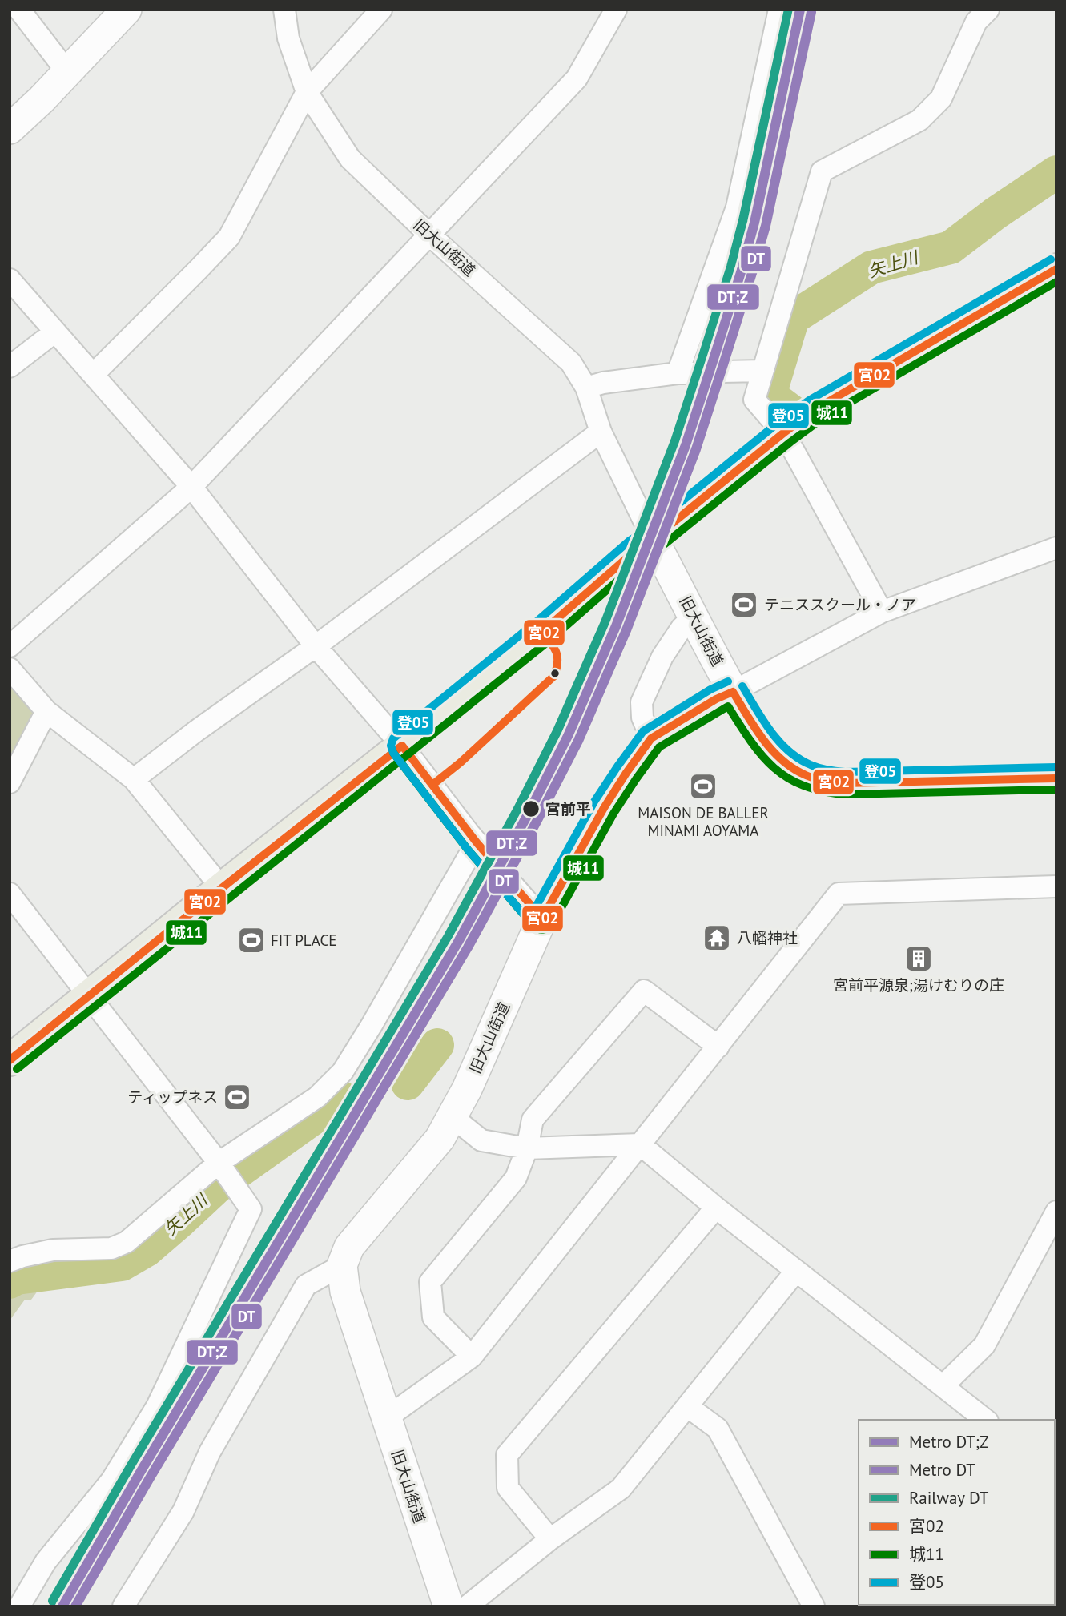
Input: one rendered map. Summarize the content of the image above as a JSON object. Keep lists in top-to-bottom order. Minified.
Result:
{"streets":{"street":["旧大山街道"]},"water":["矢上川"],"places":{"sports":["テニススクール・ノア","MAISON DE BALLER MINAMI AOYAMA","FIT PLACE","ティップネス"],"other":["宮前平"],"temple":["八幡神社"],"building":["宮前平源泉;湯けむりの庄"]},"lines":["metro line DT;Z","rail line DT","metro line DT","transit line 登05","transit line 宮02","transit line 城11"],"legend":["Metro DT;Z","Metro DT","Railway DT","宮02","城11","登05"]}
